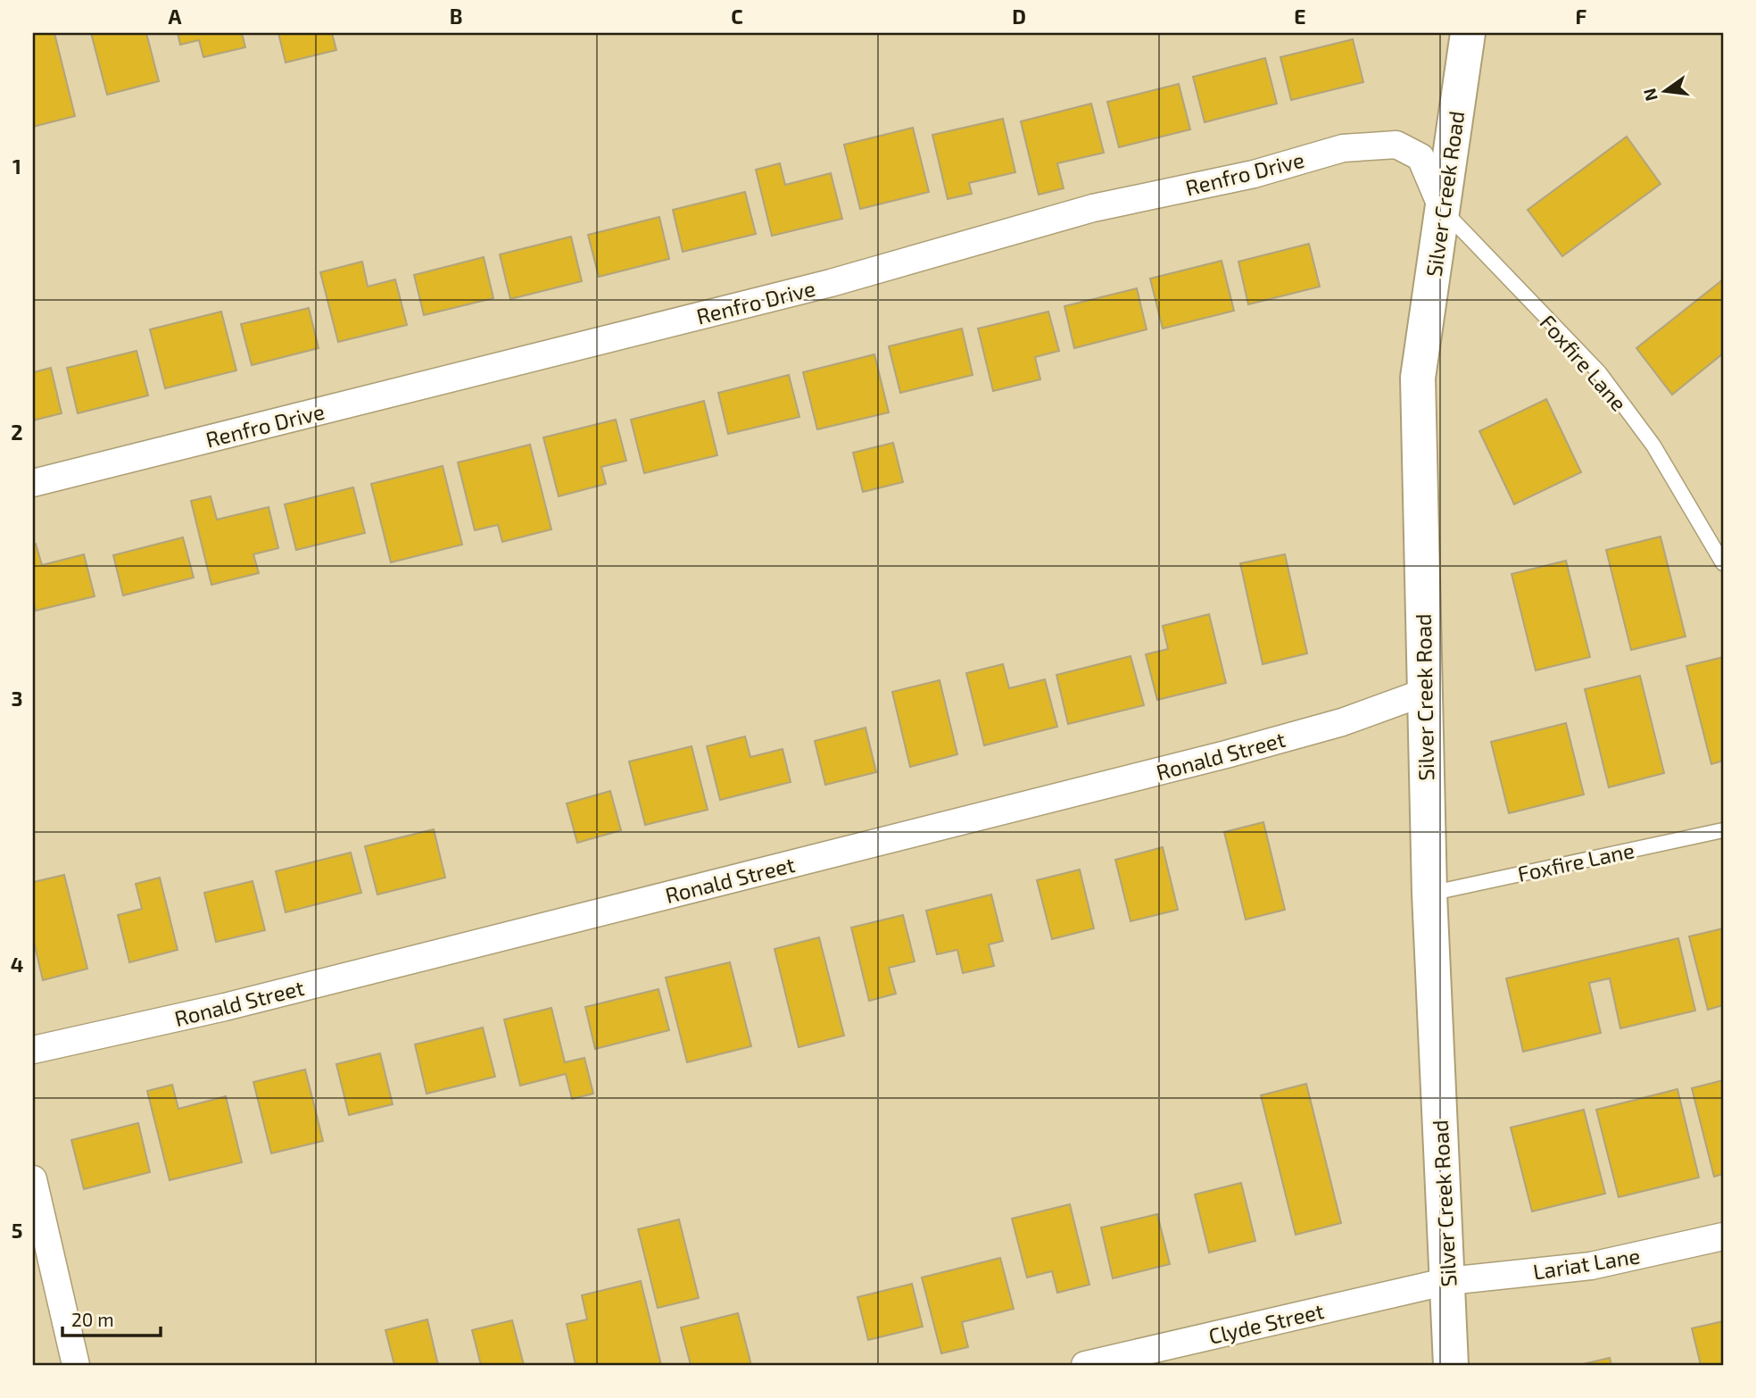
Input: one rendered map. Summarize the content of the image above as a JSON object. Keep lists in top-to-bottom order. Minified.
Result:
{"streets":{"street":["Renfro Drive","Silver Creek Road","Ronald Street","Lariat Lane","Clyde Street"],"lane":["Foxfire Lane"]},"crossings":[["Renfro Drive","Silver Creek Road"],["Renfro Drive","Foxfire Lane"],["Silver Creek Road","Foxfire Lane"],["Silver Creek Road","Ronald Street"],["Silver Creek Road","Lariat Lane"],["Silver Creek Road","Clyde Street"],["Lariat Lane","Clyde Street"]],"scale_bar":"20 m","north":"left","grid":{"columns":["A","B","C","D","E","F"],"rows":["1","2","3","4","5"]}}
